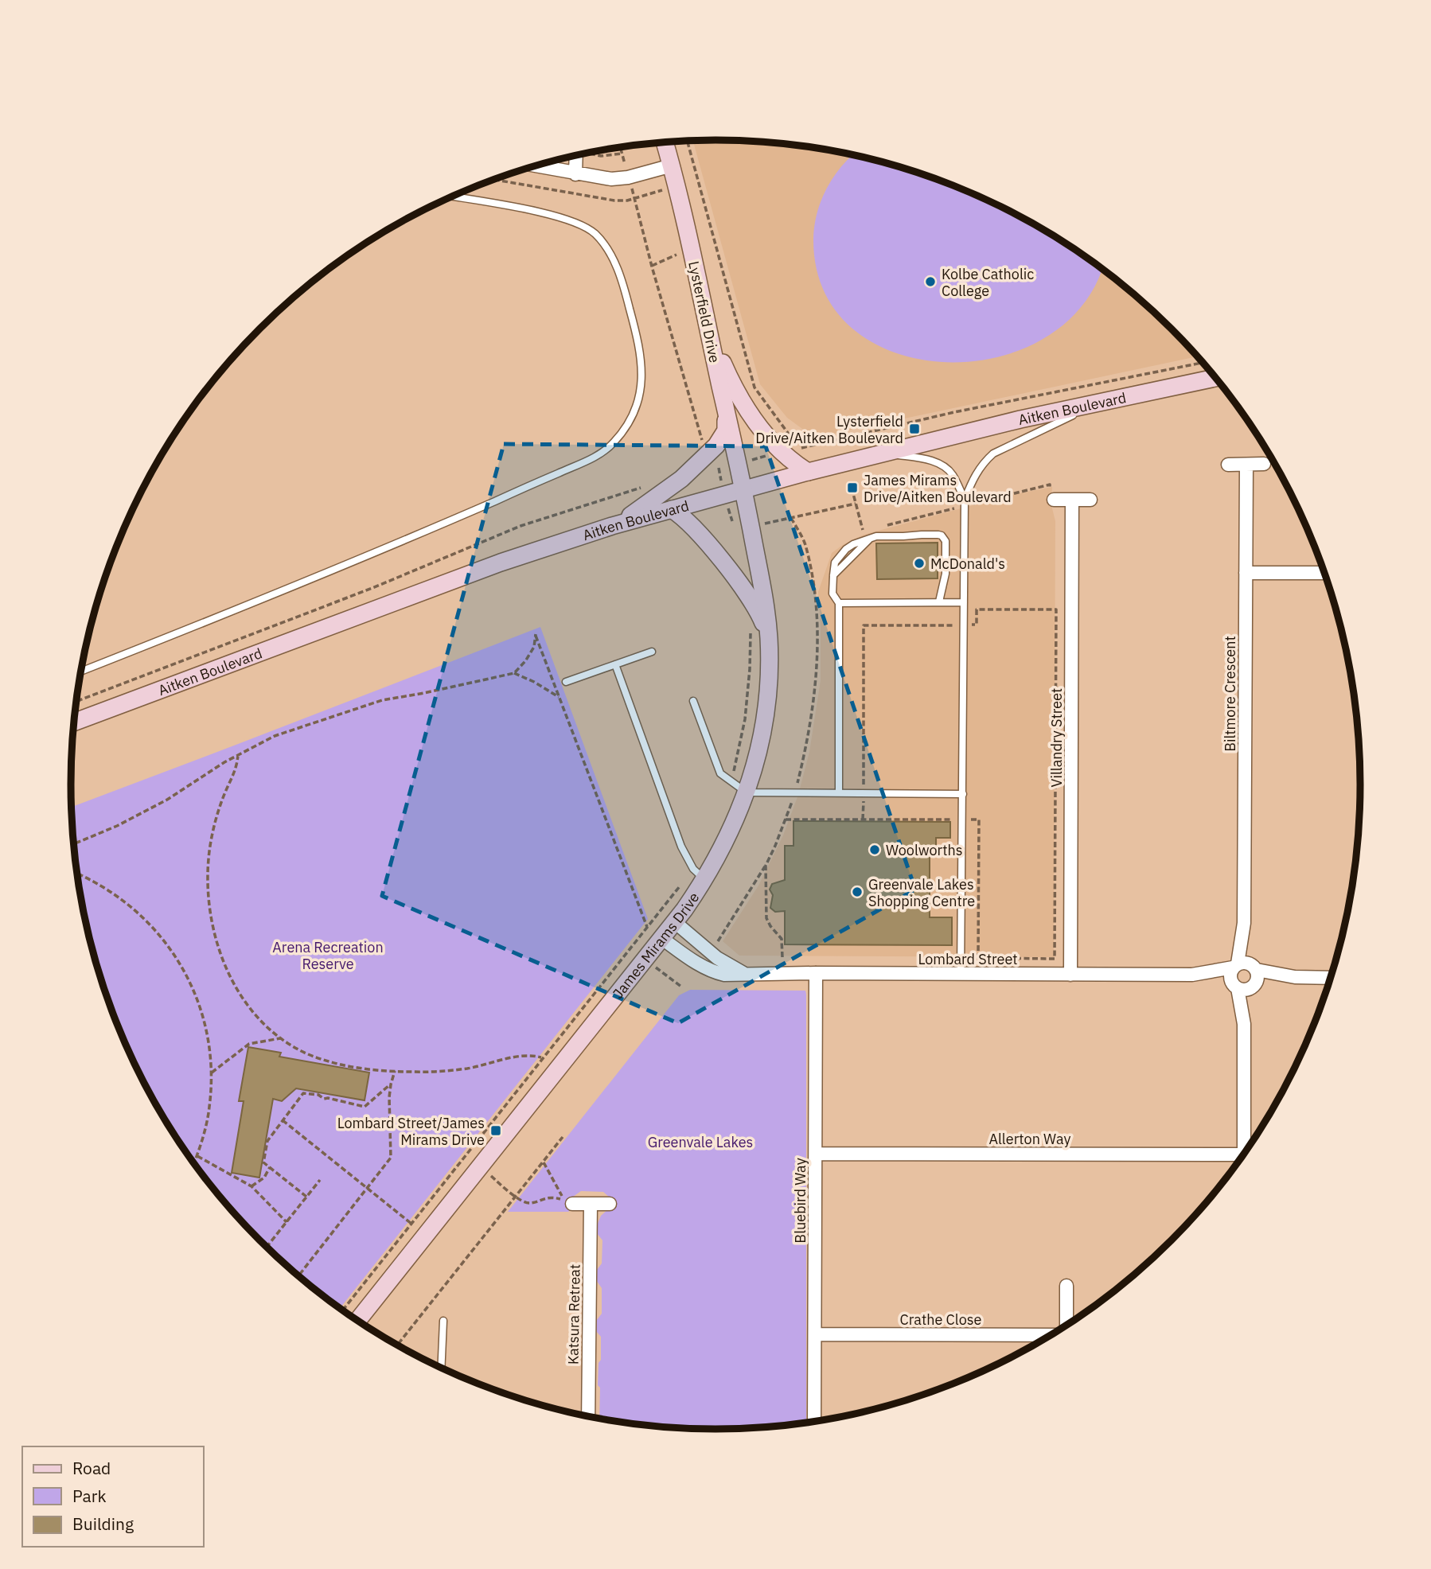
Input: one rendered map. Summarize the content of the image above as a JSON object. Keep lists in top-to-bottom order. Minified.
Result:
{"streets":{"street":["Lysterfield Drive","Aitken Boulevard","Biltmore Crescent","Villandry Street","James Mirams Drive","Lombard Street","Allerton Way","Bluebird Way","Katsura Retreat","Crathe Close"]},"crossings":[["Lysterfield Drive","Aitken Boulevard"],["Lysterfield Drive","James Mirams Drive"],["Aitken Boulevard","James Mirams Drive"],["Biltmore Crescent","Lombard Street"],["Villandry Street","Lombard Street"],["James Mirams Drive","Lombard Street"],["Lombard Street","Bluebird Way"],["Allerton Way","Bluebird Way"],["Bluebird Way","Crathe Close"]],"parks":["Arena Recreation Reserve","Greenvale Lakes"],"places":{"other":["Kolbe Catholic College","McDonald's","Woolworths","Greenvale Lakes Shopping Centre"],"transit":["Lysterfield Drive/Aitken Boulevard","James Mirams Drive/Aitken Boulevard","Lombard Street/James Mirams Drive"]},"legend":["Road","Park","Building"]}
